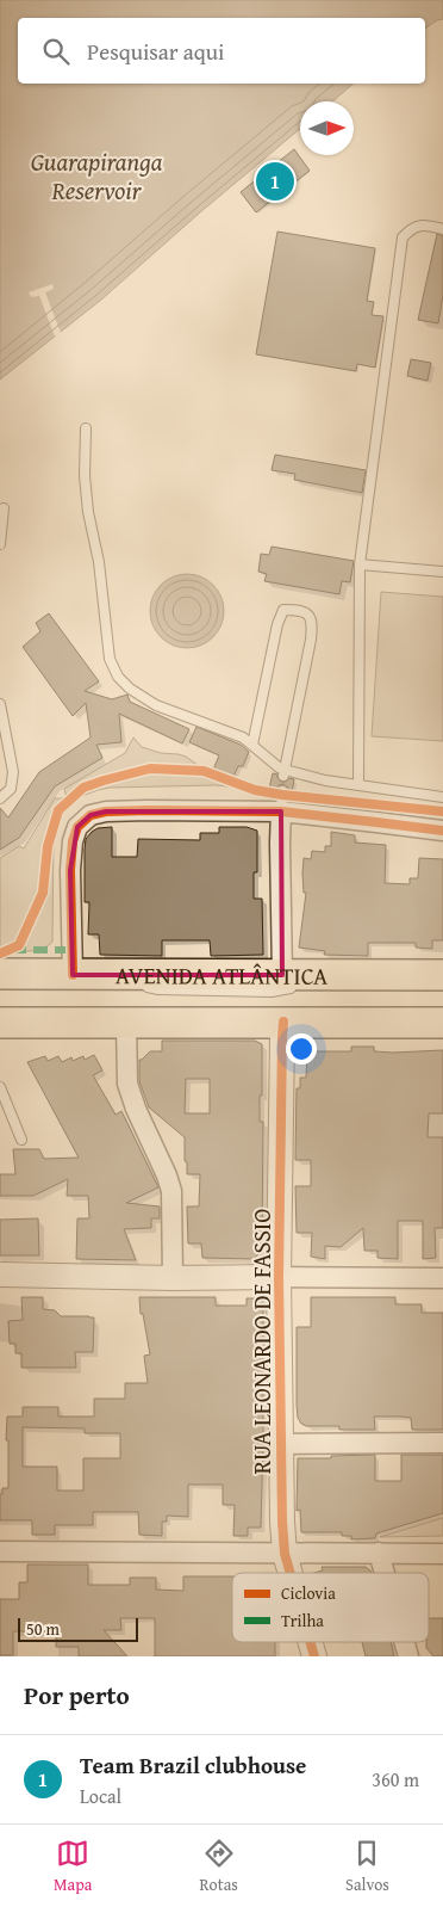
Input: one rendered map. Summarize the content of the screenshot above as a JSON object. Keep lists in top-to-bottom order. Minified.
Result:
{"streets":{"main road":["AVENIDA ATLÂNTICA"],"street":["RUA LEONARDO DE FASSIO"]},"crossings":[["AVENIDA ATLÂNTICA","RUA LEONARDO DE FASSIO"]],"water":["Guarapiranga Reservoir"],"legend":["Ciclovia","Trilha"],"scale_bar":"50 m","north":"right","page":{"search":"Pesquisar aqui","pins":"1","scale":"50 m","heading":"Por perto","list":[{"mark":"1","name":"Team Brazil clubhouse","note":"Local","value":"360 m"}],"nav":["Mapa","Rotas","Salvos"]}}
